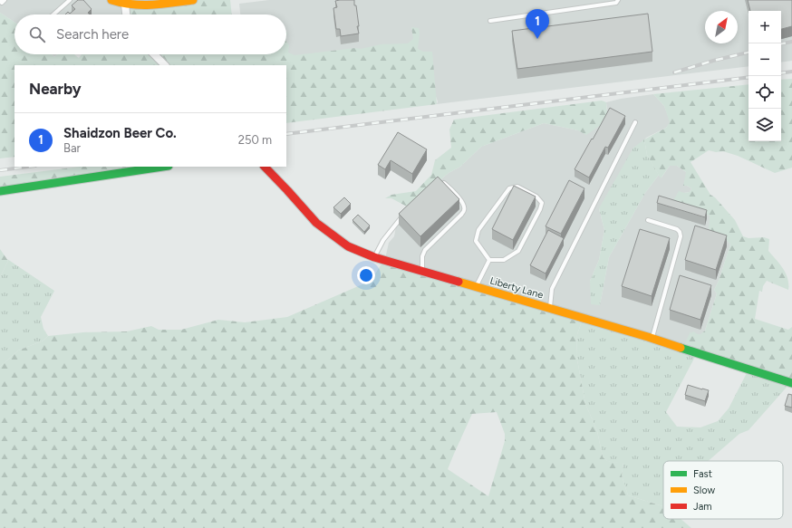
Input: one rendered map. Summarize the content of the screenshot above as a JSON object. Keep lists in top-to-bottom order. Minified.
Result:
{"streets":{"street":["Liberty Lane"]},"legend":["Fast","Slow","Jam"],"north":"top right","page":{"pins":"1","map_buttons":["+","−"],"search":"Search here","heading":"Nearby","list":[{"mark":"1","name":"Shaidzon Beer Co.","note":"Bar","value":"250 m"}]}}
